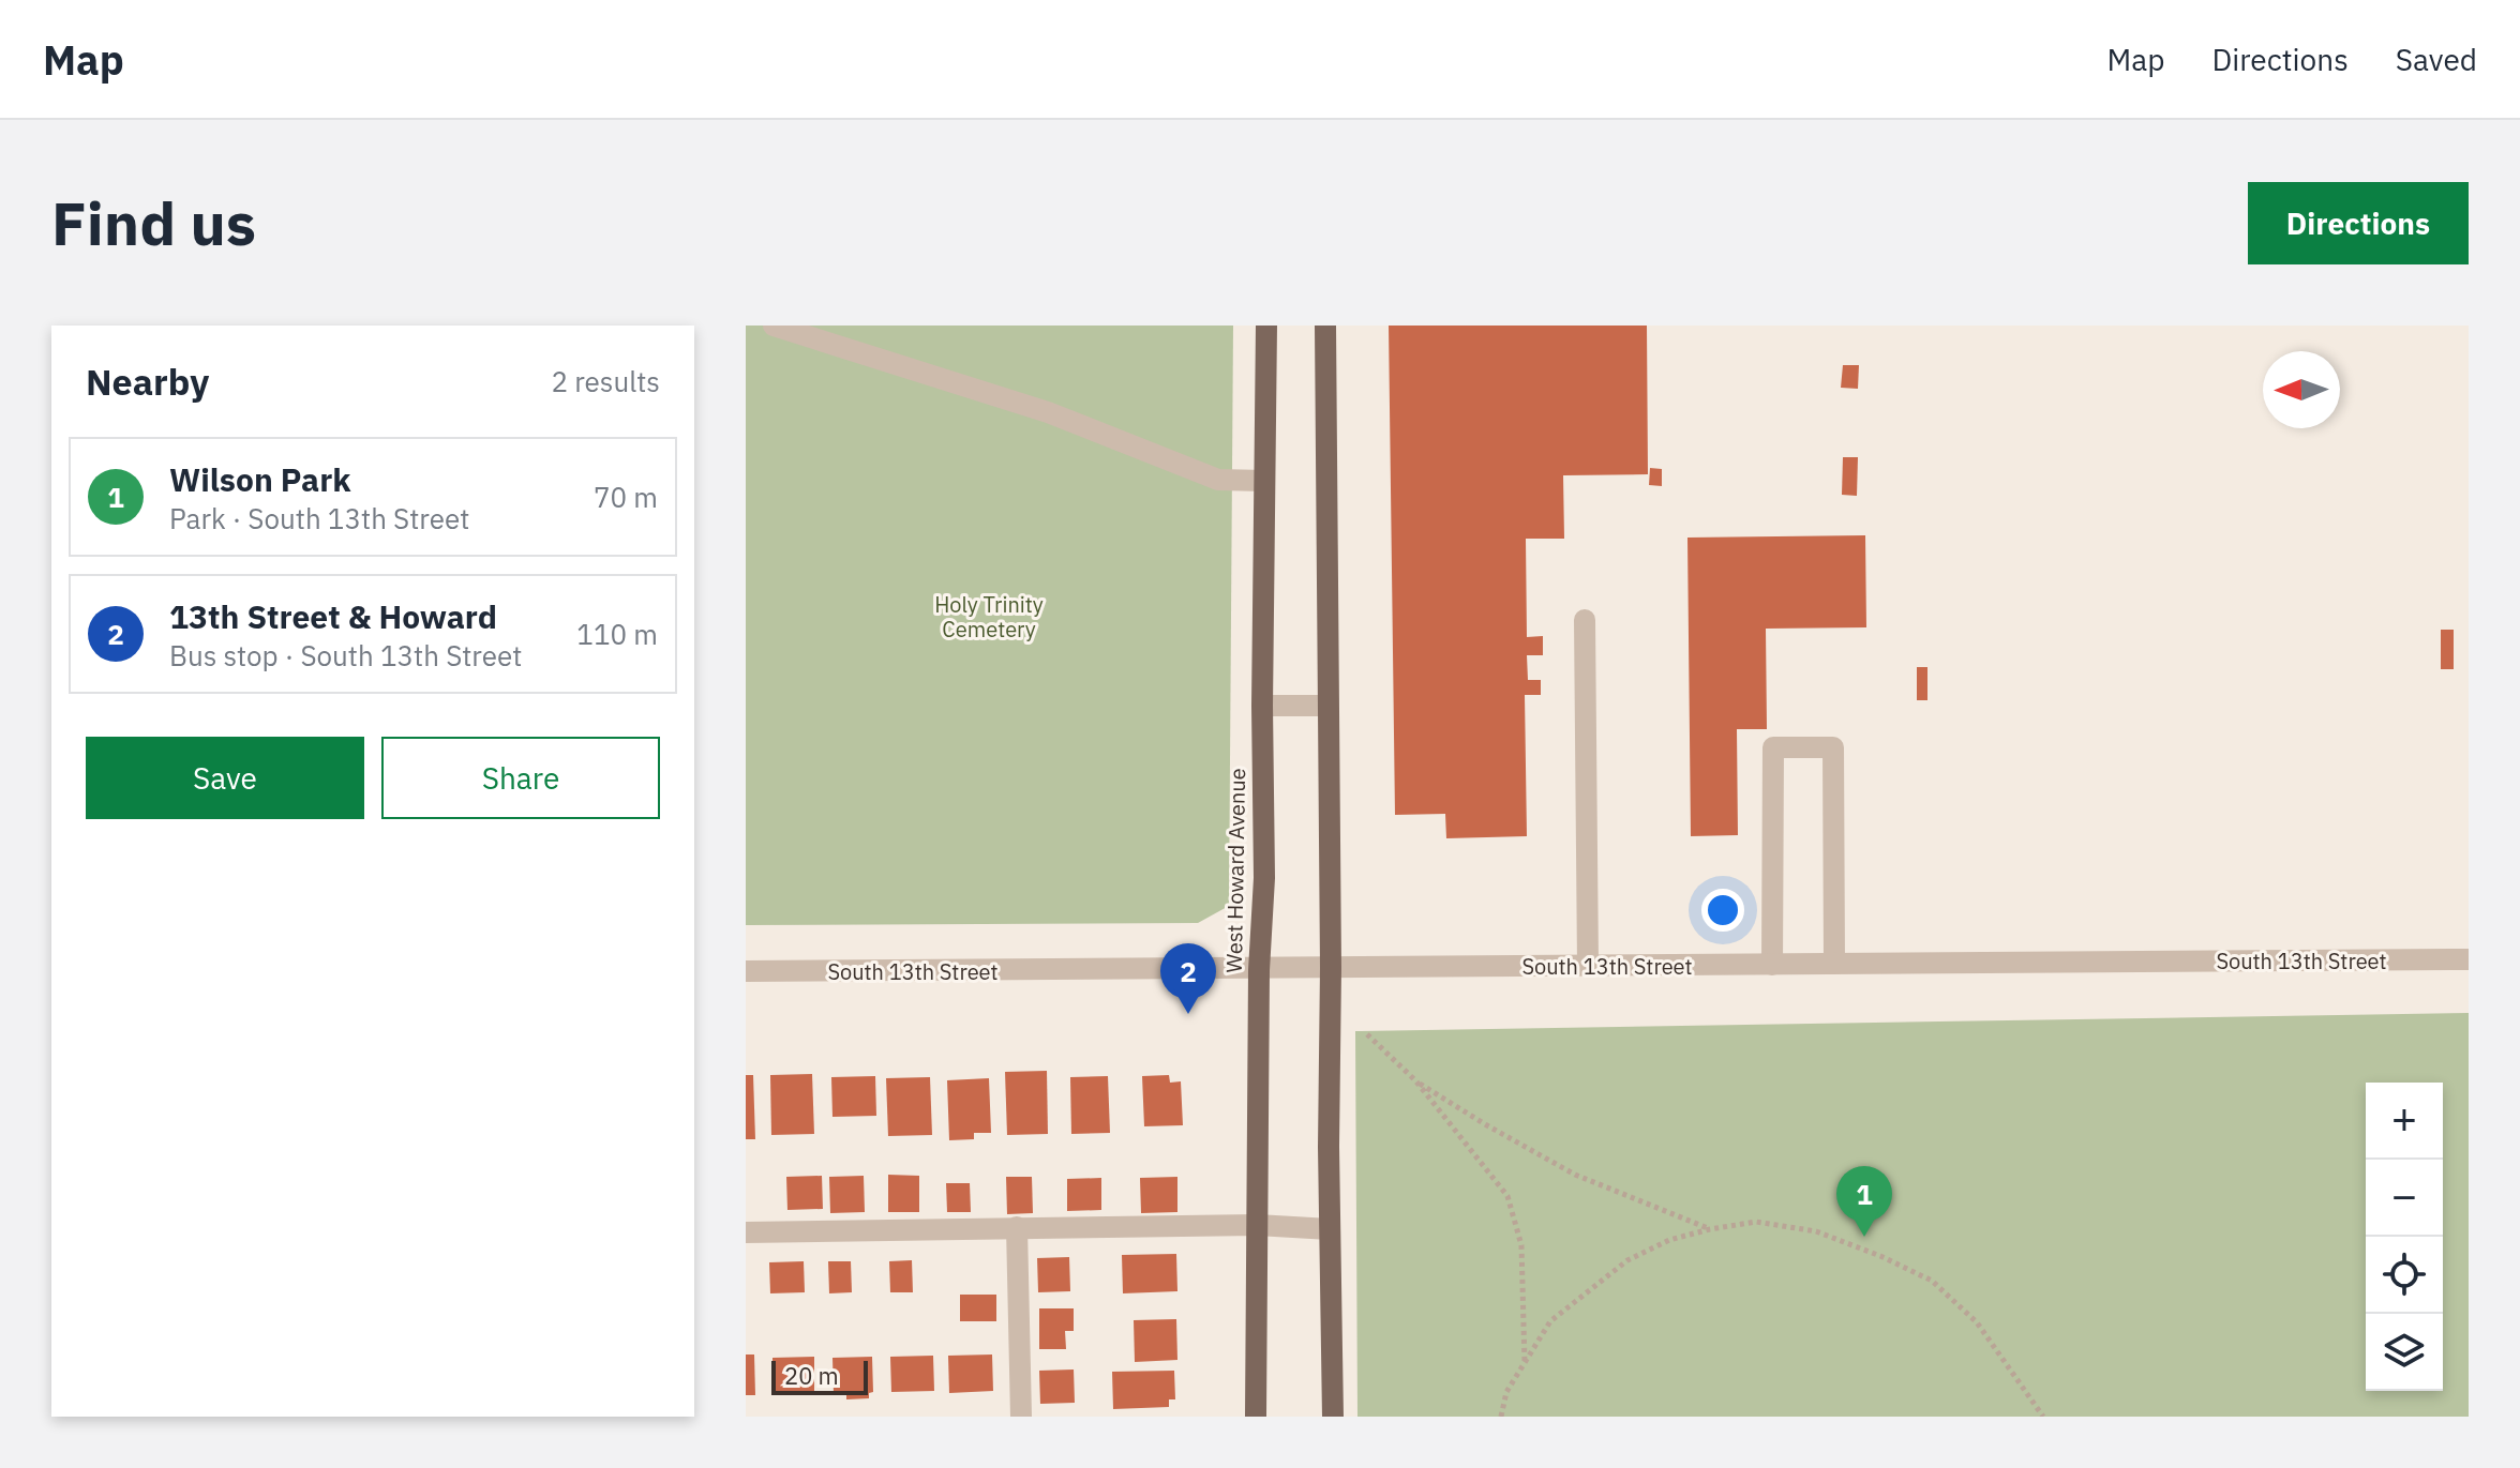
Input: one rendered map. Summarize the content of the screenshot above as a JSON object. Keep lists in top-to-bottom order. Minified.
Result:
{"streets":{"main road":["West Howard Avenue"],"street":["South 13th Street"]},"crossings":[["West Howard Avenue","South 13th Street"]],"parks":["Holy Trinity Cemetery"],"scale_bar":"20 m","north":"left","page":{"header":"Map","nav":["Map","Directions","Saved"],"buttons":["Directions",["Save","Share"]],"title":"Find us","heading":["Nearby","2 results"],"list":[{"mark":"1","name":"Wilson Park","note":"Park · South 13th Street","value":"70 m"},{"mark":"2","name":"13th Street & Howard","note":"Bus stop · South 13th Street","value":"110 m"}],"pins":["2","1"],"map_buttons":["+","−"],"scale":"20 m"}}
